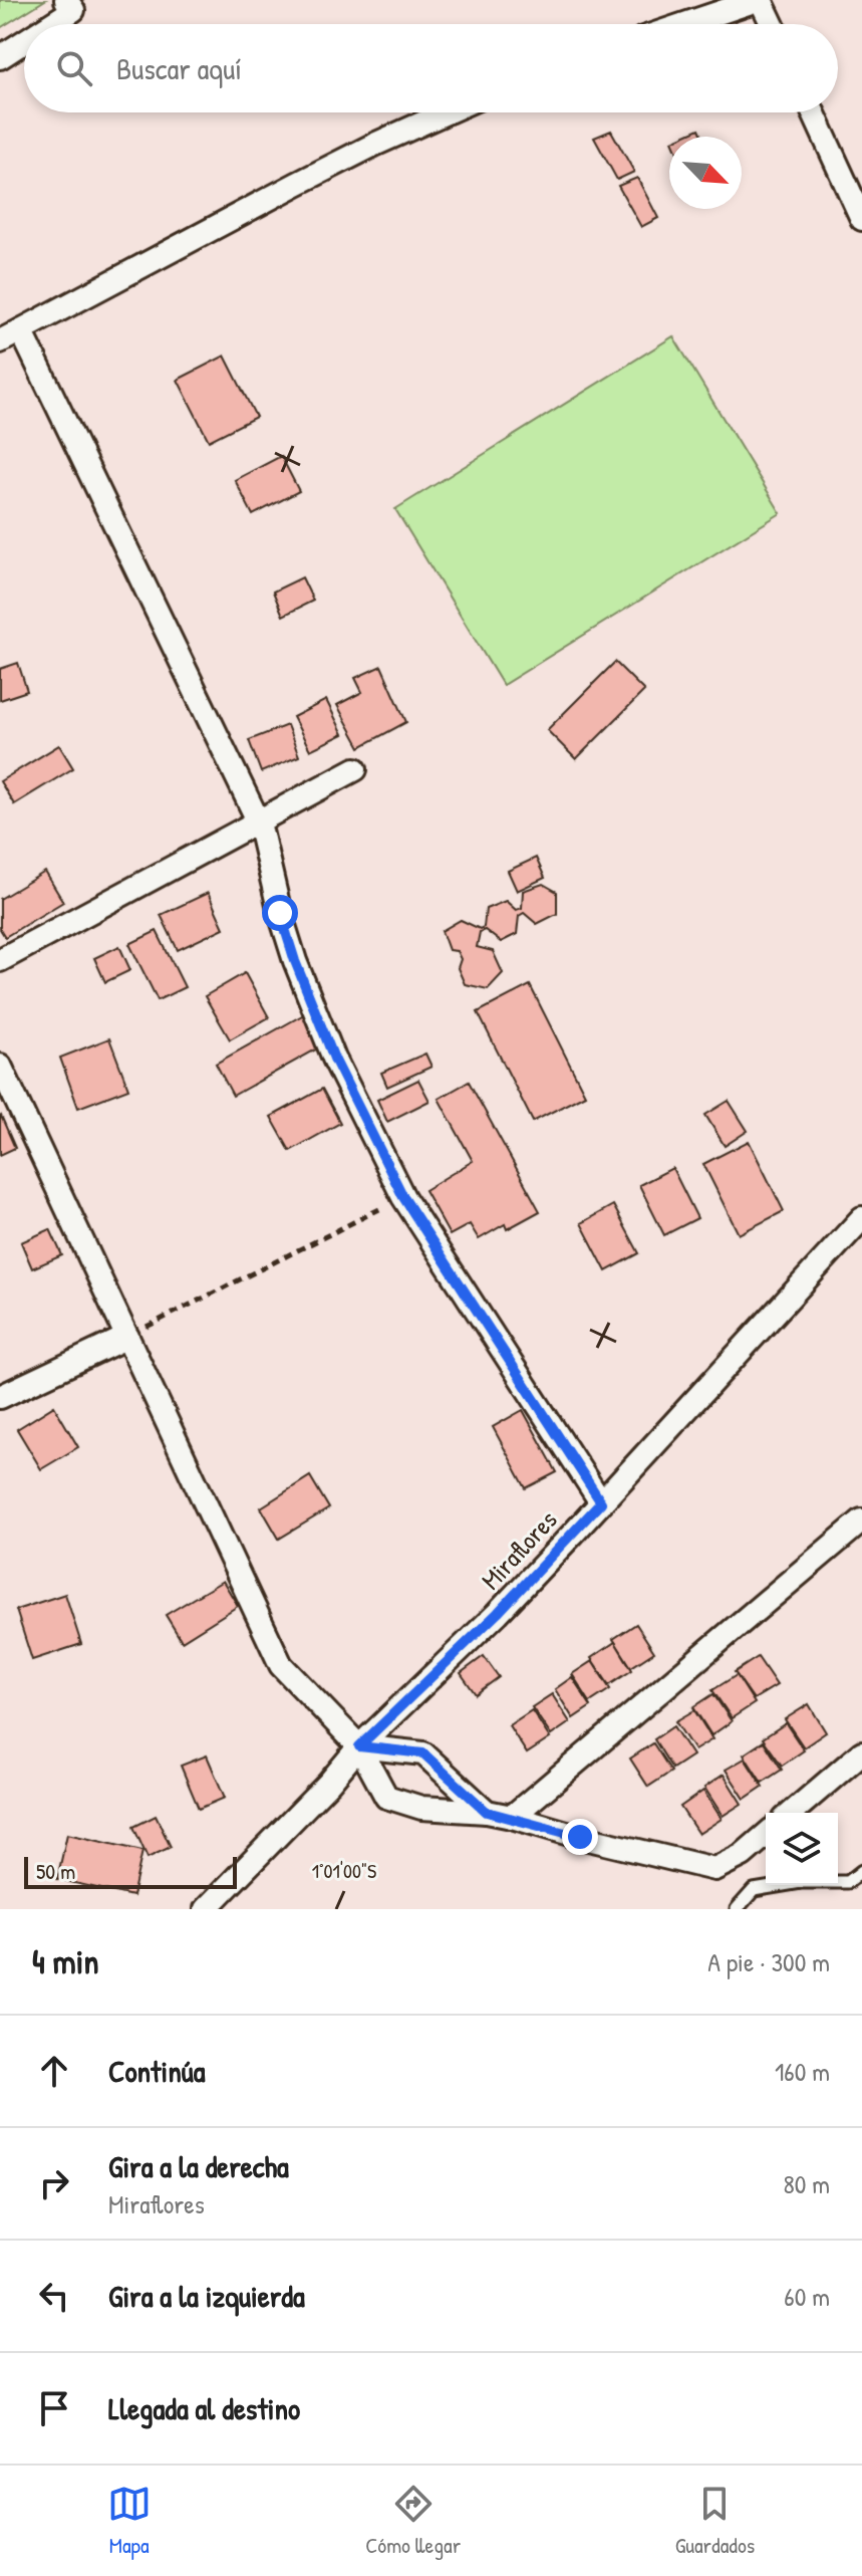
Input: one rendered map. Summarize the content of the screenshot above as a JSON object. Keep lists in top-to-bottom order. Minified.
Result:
{"streets":{"street":["Miraflores"]},"scale_bar":"50 m","north":"bottom right","page":{"search":"Buscar aquí","scale":"50 m","heading":["4 min","A pie · 300 m"],"list":[["Continúa","160 m"],["Gira a la derecha","Miraflores","80 m"],["Gira a la izquierda","60 m"],"Llegada al destino"],"nav":["Mapa","Cómo llegar","Guardados"]},"coordinates":["1°01'00\"S"]}
